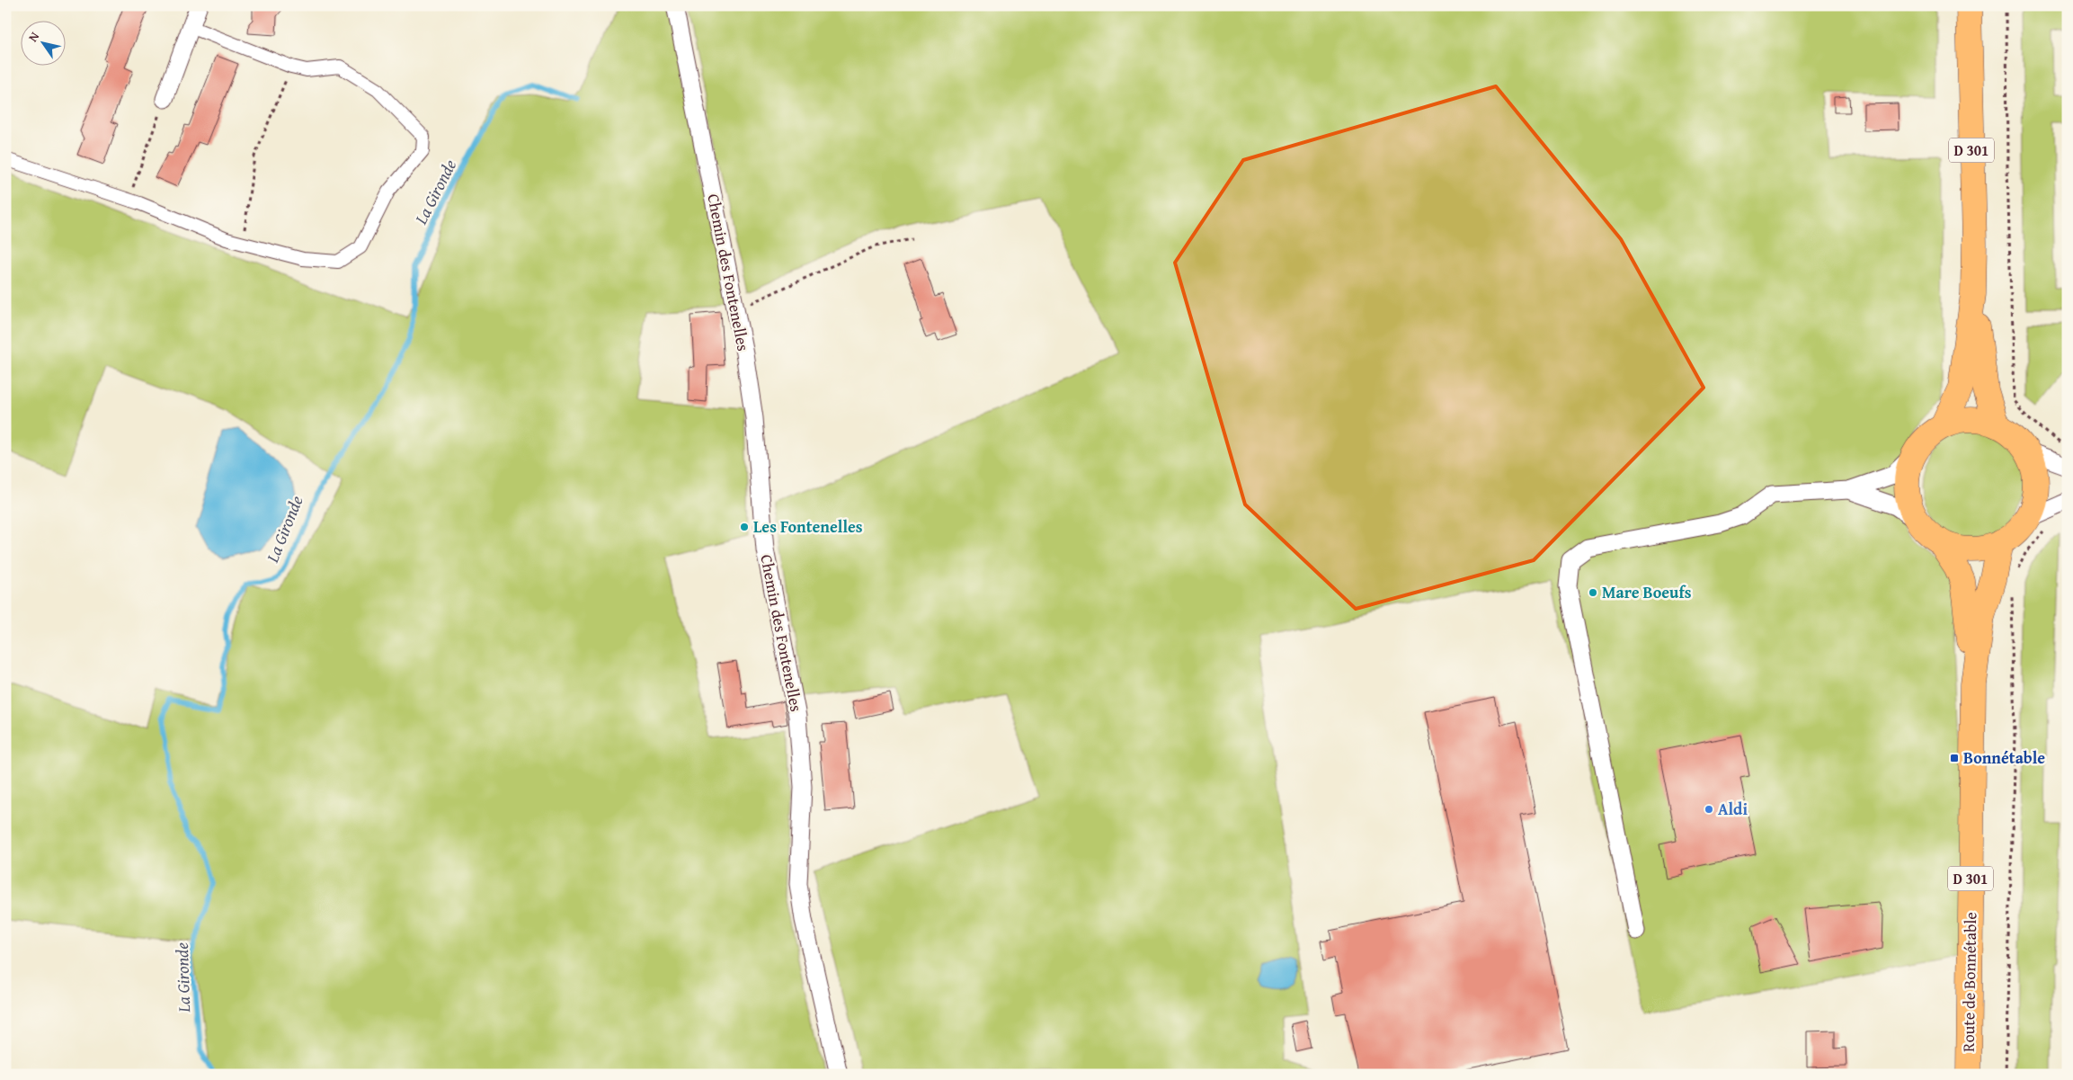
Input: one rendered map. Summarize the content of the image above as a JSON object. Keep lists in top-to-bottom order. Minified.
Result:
{"streets":{"main road":["D 301","Route de Bonnétable"],"street":["Chemin des Fontenelles"]},"crossings":[["D 301","Route de Bonnétable"]],"water":["La Gironde"],"places":{"other":["Les Fontenelles","Mare Boeufs","Aldi"],"transit":["Bonnétable"]},"north":"top left"}
